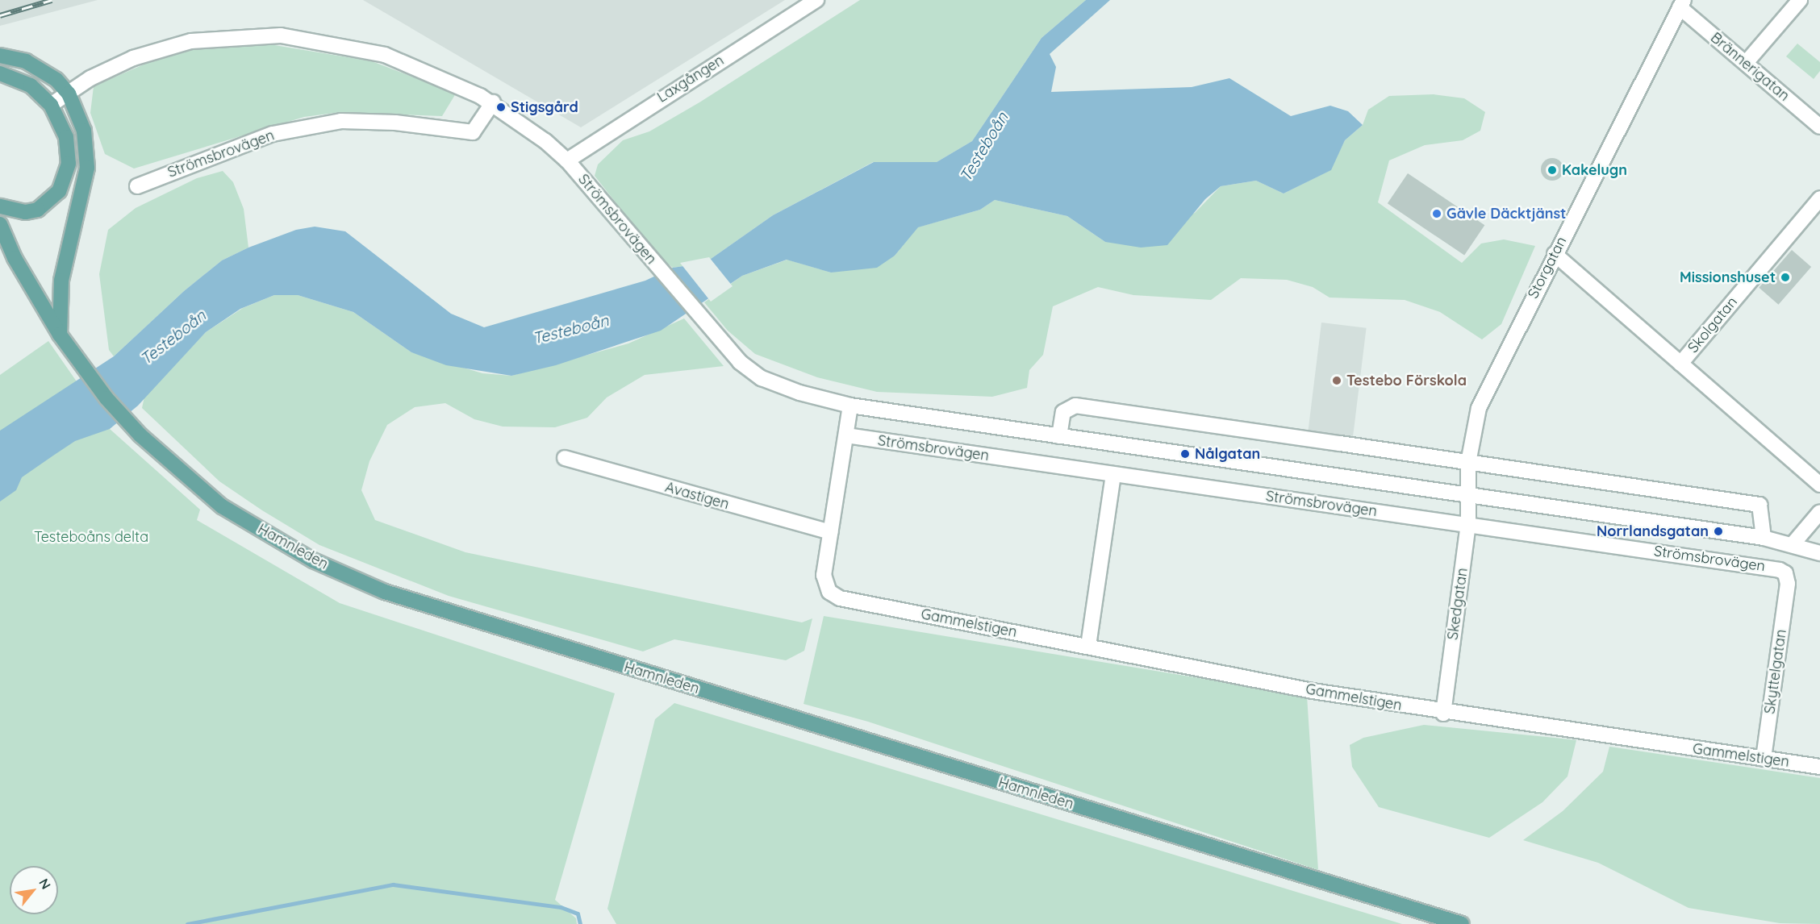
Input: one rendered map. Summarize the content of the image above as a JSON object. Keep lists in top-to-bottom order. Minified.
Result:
{"streets":{"main road":["Hamnleden"],"street":["Brännerigatan","Laxgången","Strömsbrovägen","Storgatan","Skolgatan","Avastigen","Skedgatan","Gammelstigen","Skyttelgatan"]},"crossings":[["Brännerigatan","Storgatan"],["Laxgången","Strömsbrovägen"],["Strömsbrovägen","Storgatan"],["Strömsbrovägen","Skedgatan"],["Strömsbrovägen","Skyttelgatan"],["Storgatan","Skedgatan"],["Avastigen","Gammelstigen"],["Skedgatan","Gammelstigen"],["Gammelstigen","Skyttelgatan"]],"water":["Testeboån"],"parks":["Testeboåns delta"],"places":["Stigsgård","Kakelugn","Gävle Däcktjänst","Missionshuset","Testebo Förskola","Nålgatan","Norrlandsgatan"],"north":"top right"}
